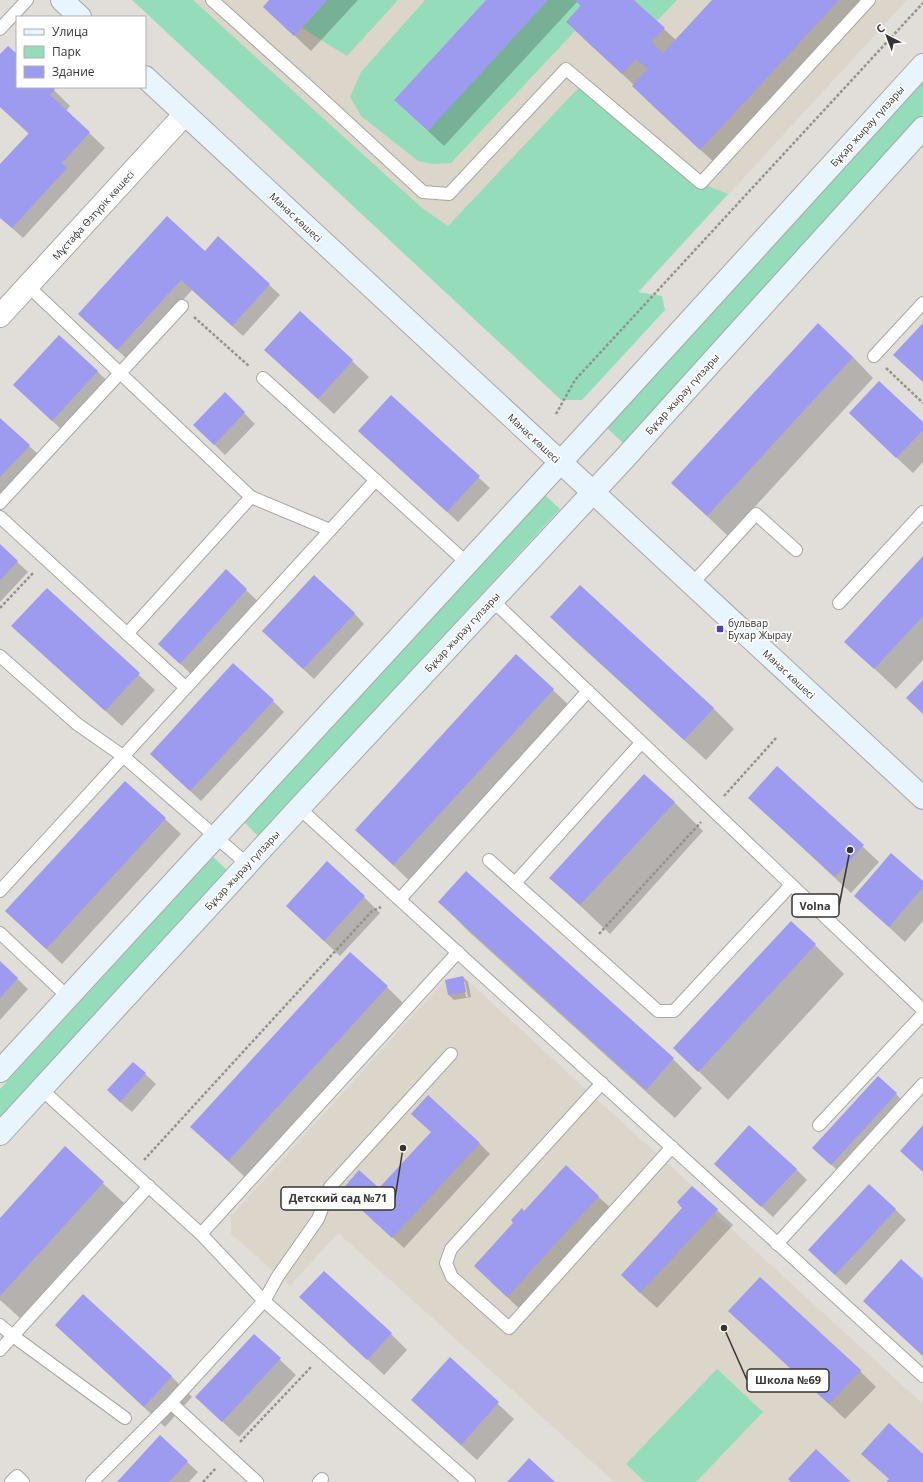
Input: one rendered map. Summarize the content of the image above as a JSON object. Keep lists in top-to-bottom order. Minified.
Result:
{"streets":{"street":["Бұқар жырау гүлзары","Мұстафа Өзтүрік көшесі","Манас көшесі"]},"crossings":[["Бұқар жырау гүлзары","Манас көшесі"],["Мұстафа Өзтүрік көшесі","Манас көшесі"]],"places":{"transit":["бульвар Бухар Жырау"],"other":["Volna","Детский сад №71","Школа №69"]},"legend":["Улица","Парк","Здание"],"north":"top left"}
